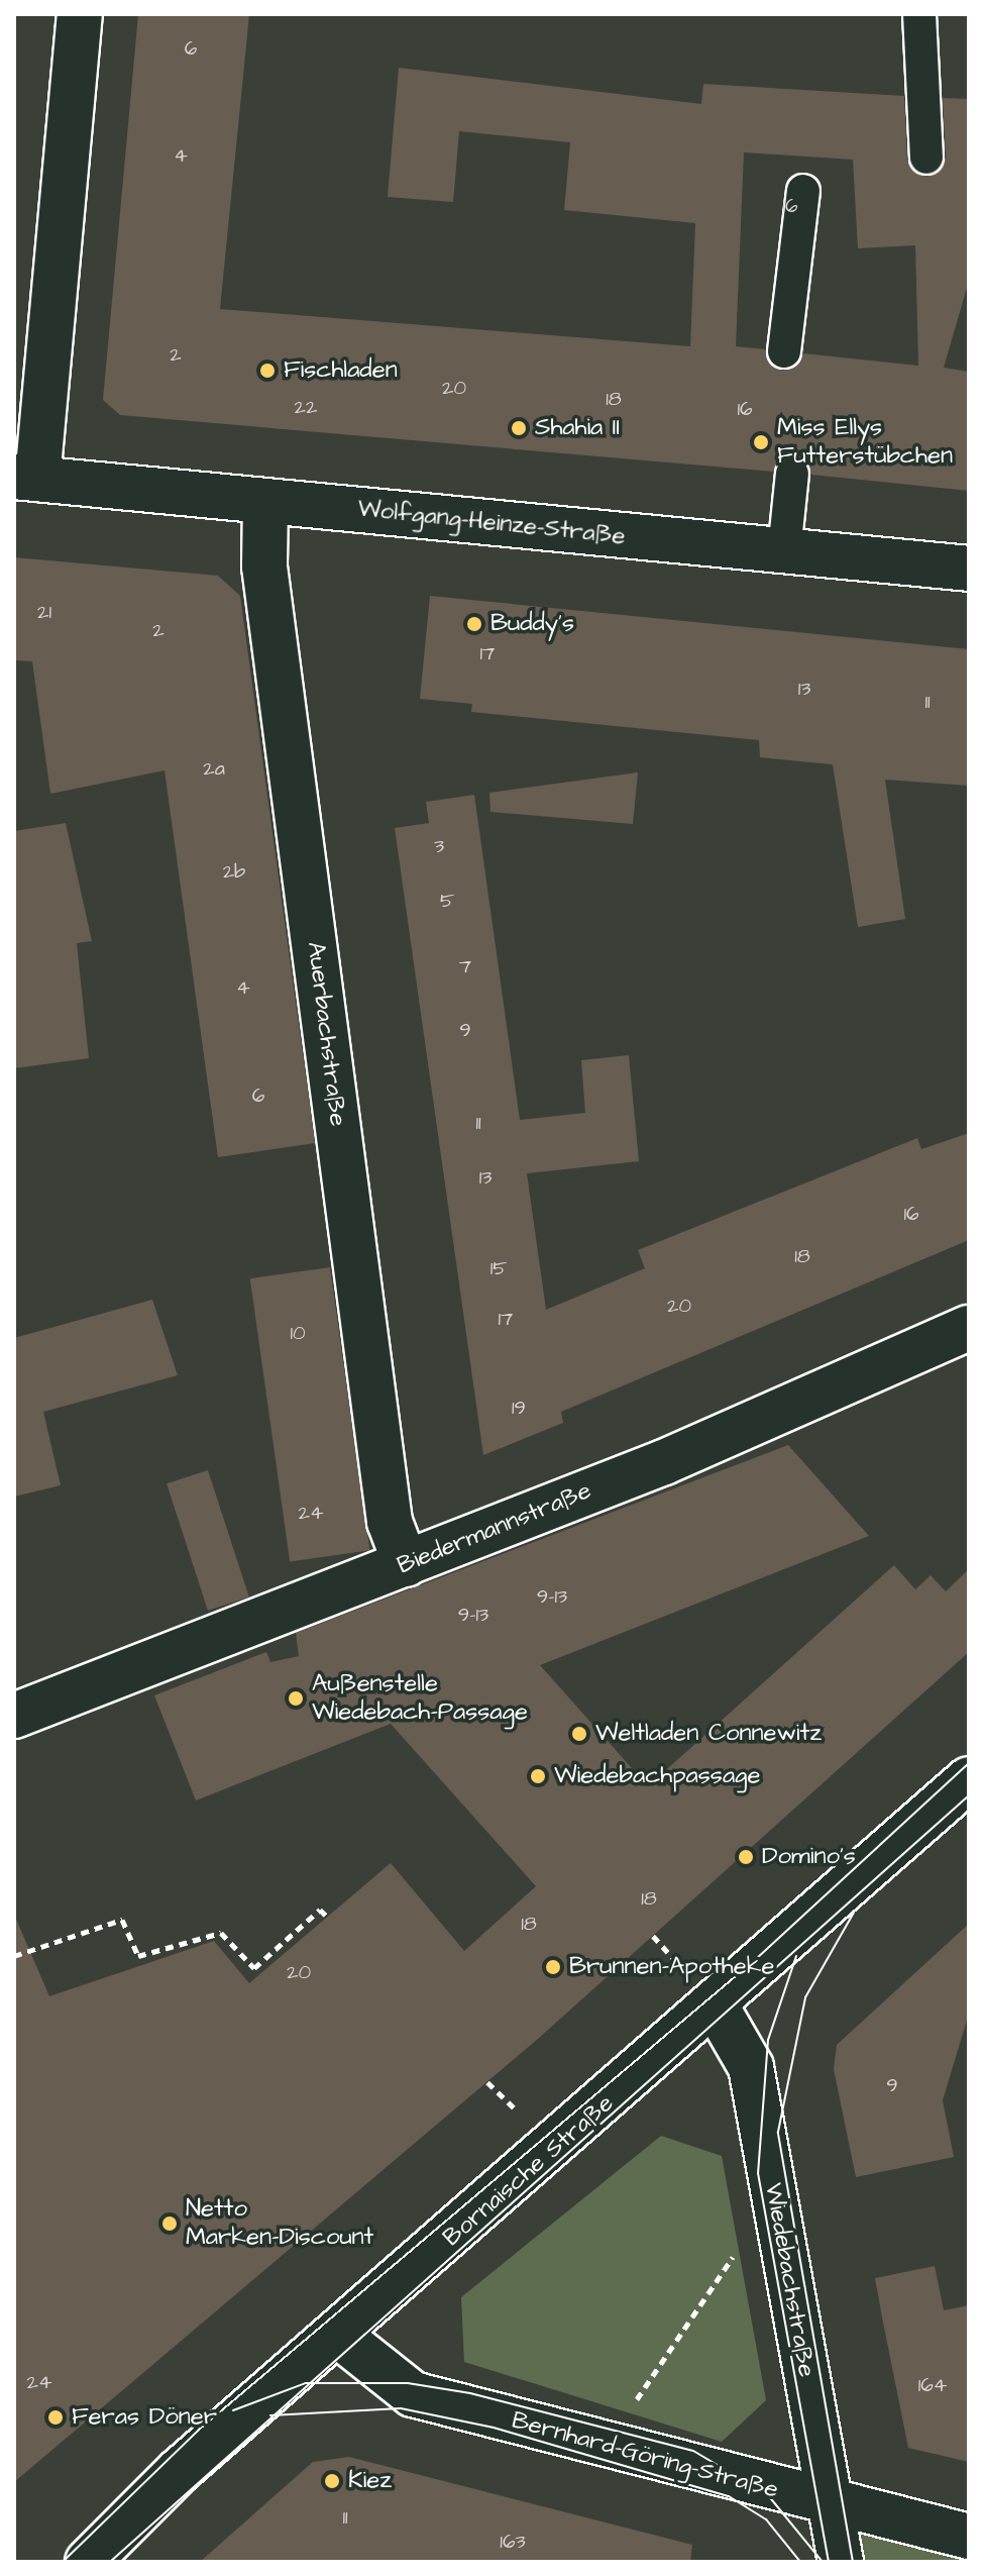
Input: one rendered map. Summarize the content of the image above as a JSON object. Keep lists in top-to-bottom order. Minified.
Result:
{"streets":{"street":["Wolfgang-Heinze-Straße","Auerbachstraße","Biedermannstraße","Bornaische Straße","Wiedebachstraße","Bernhard-Göring-Straße"]},"crossings":[["Wolfgang-Heinze-Straße","Auerbachstraße"],["Auerbachstraße","Biedermannstraße"],["Bornaische Straße","Wiedebachstraße"],["Bornaische Straße","Bernhard-Göring-Straße"],["Wiedebachstraße","Bernhard-Göring-Straße"]],"places":["Fischladen","Shahia II","Miss Ellys Futterstübchen","Buddy's","Außenstelle Wiedebach-Passage","Weltladen Connewitz","Wiedebachpassage","Domino's","Brunnen-Apotheke","Netto Marken-Discount","Feras Döner","Kiez"],"house_numbers":["6","4","16","2","20","18","22","16","21","2","17","13","11","2a","3","2b","5","7","4","9","6","11","13","16","18","15","20","17","10","19","24","9-13","9-13","18","18","20","9","24","164","11","163"]}
